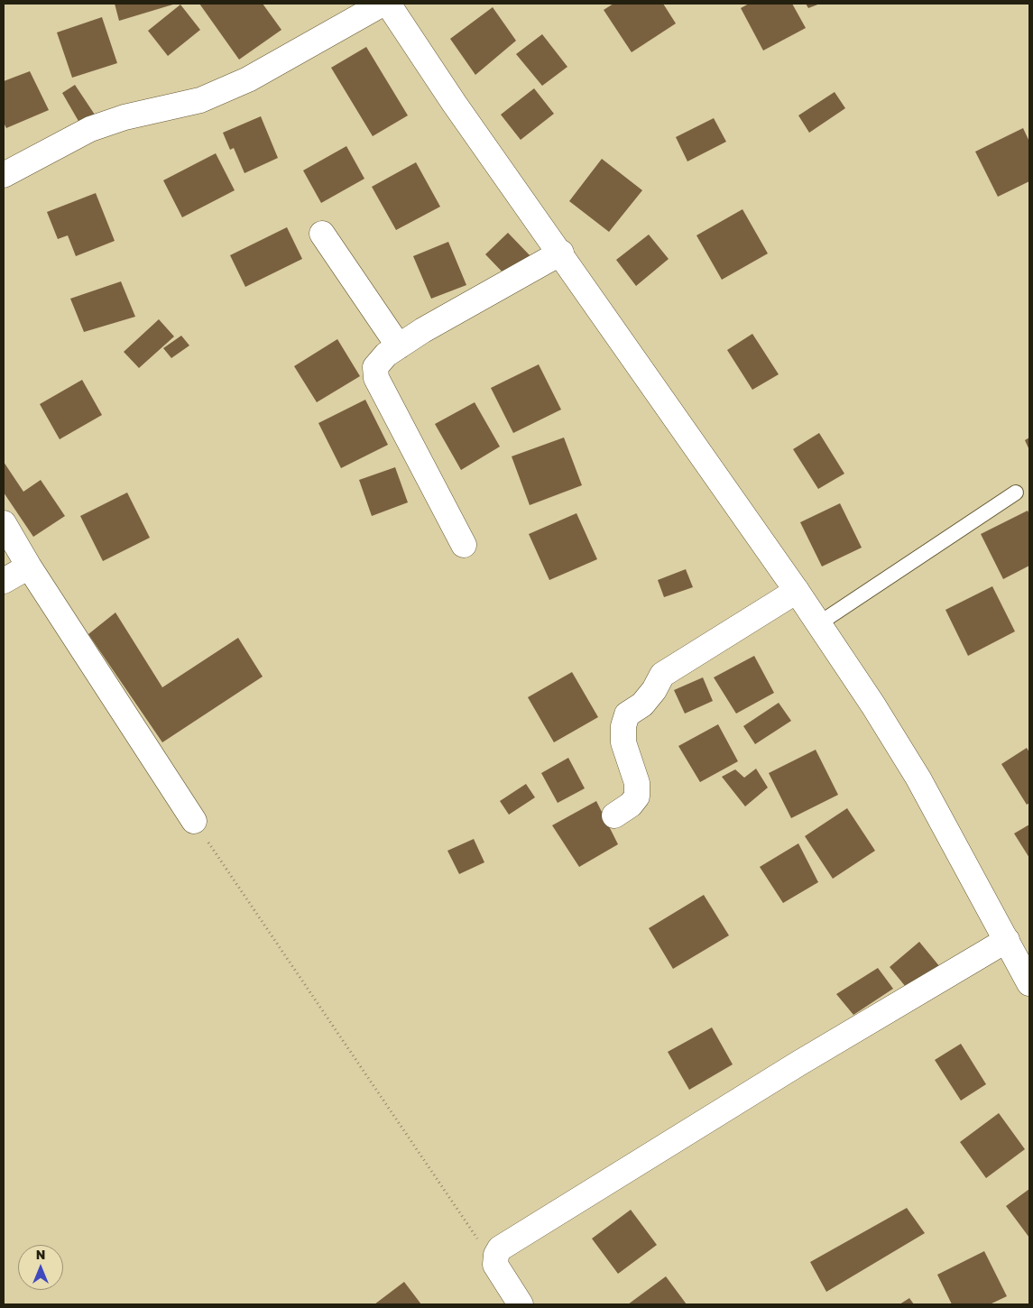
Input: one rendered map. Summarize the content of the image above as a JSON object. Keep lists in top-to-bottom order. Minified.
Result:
{"north":"top"}
